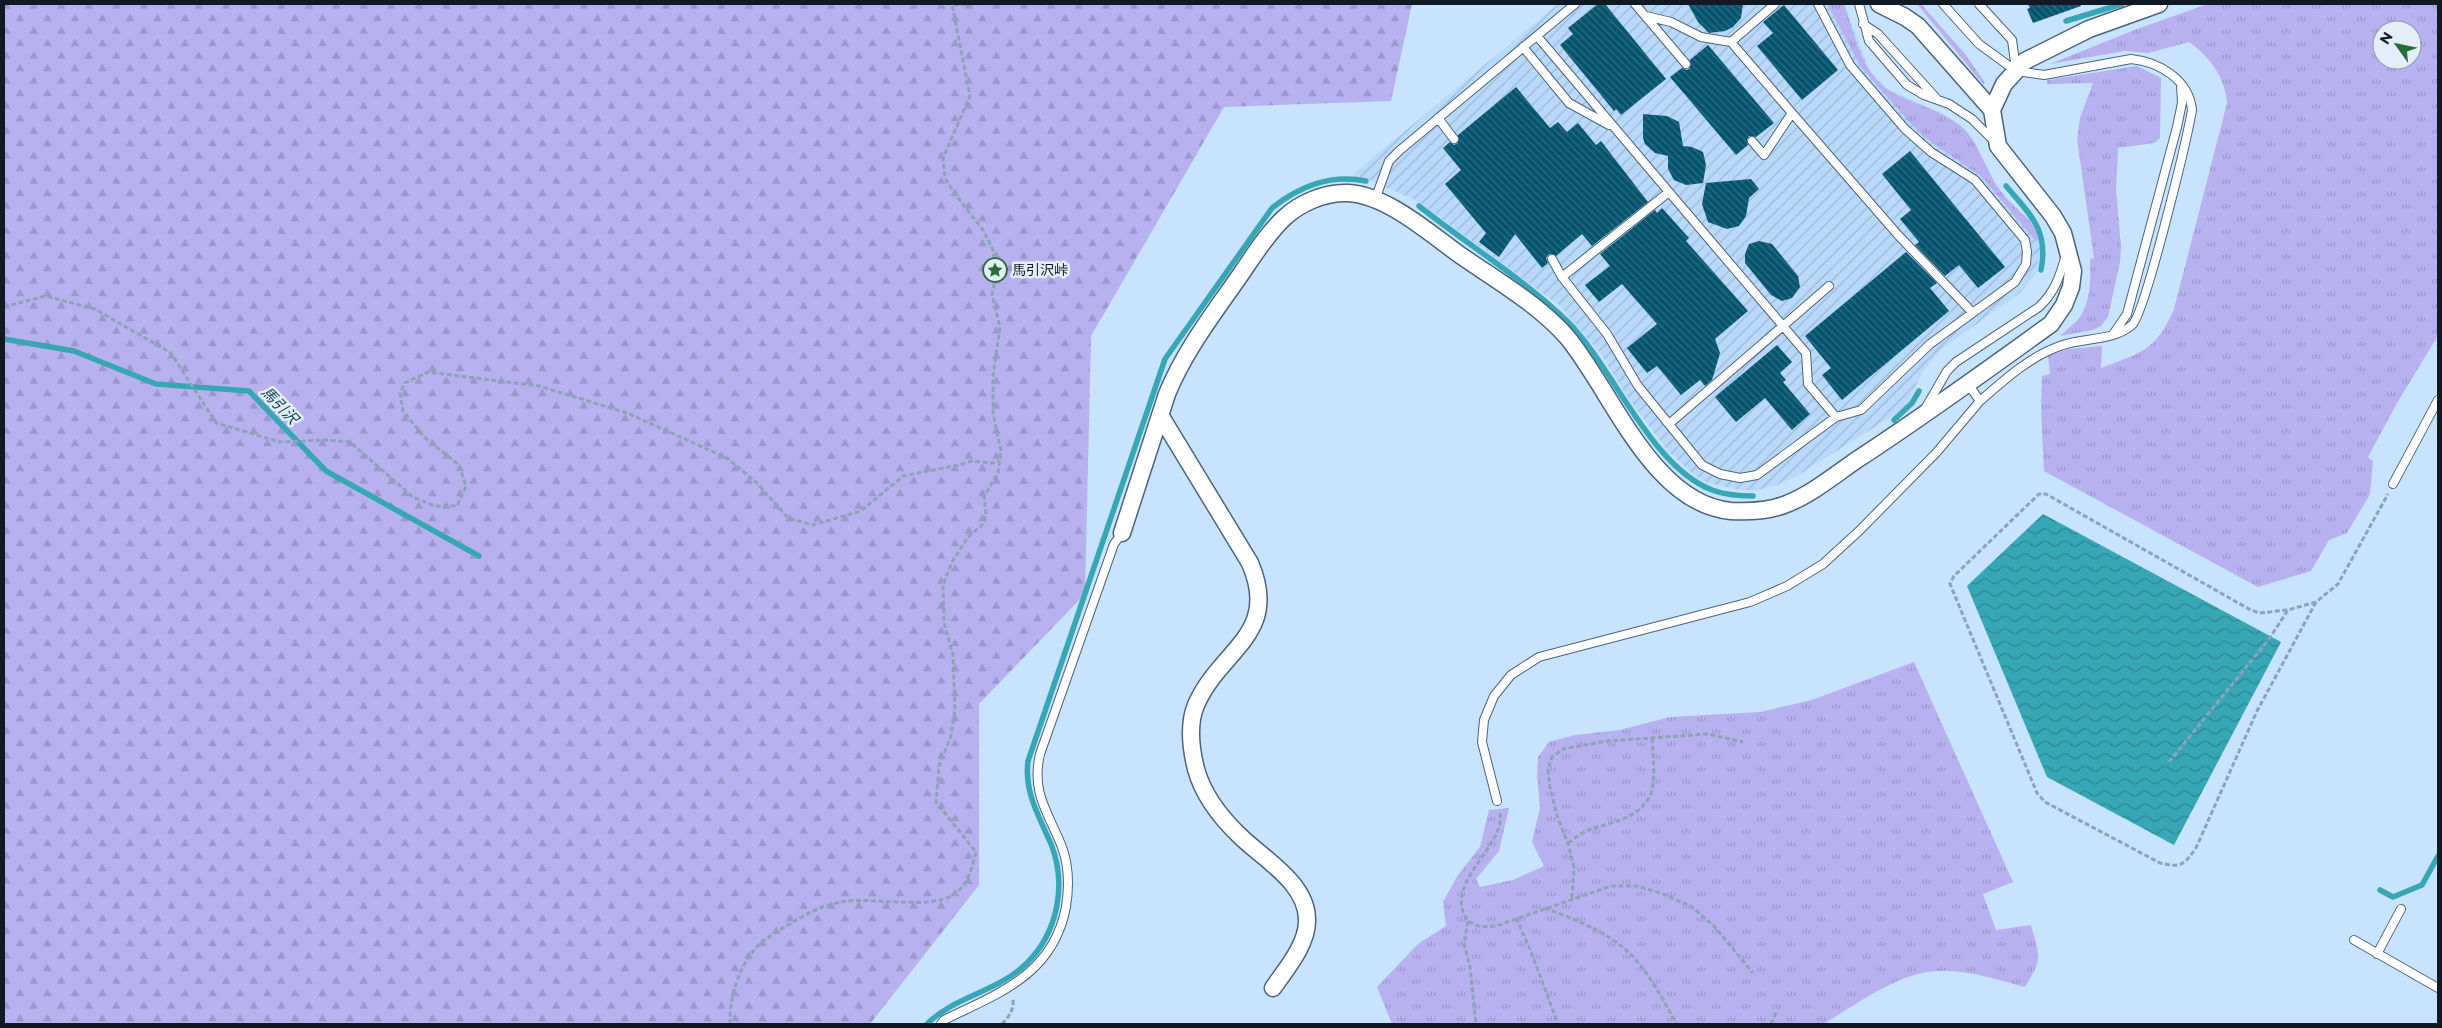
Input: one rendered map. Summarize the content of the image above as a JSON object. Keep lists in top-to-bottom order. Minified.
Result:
{"water":["馬引沢"],"places":{"place":["馬引沢峠"]},"north":"top left"}
